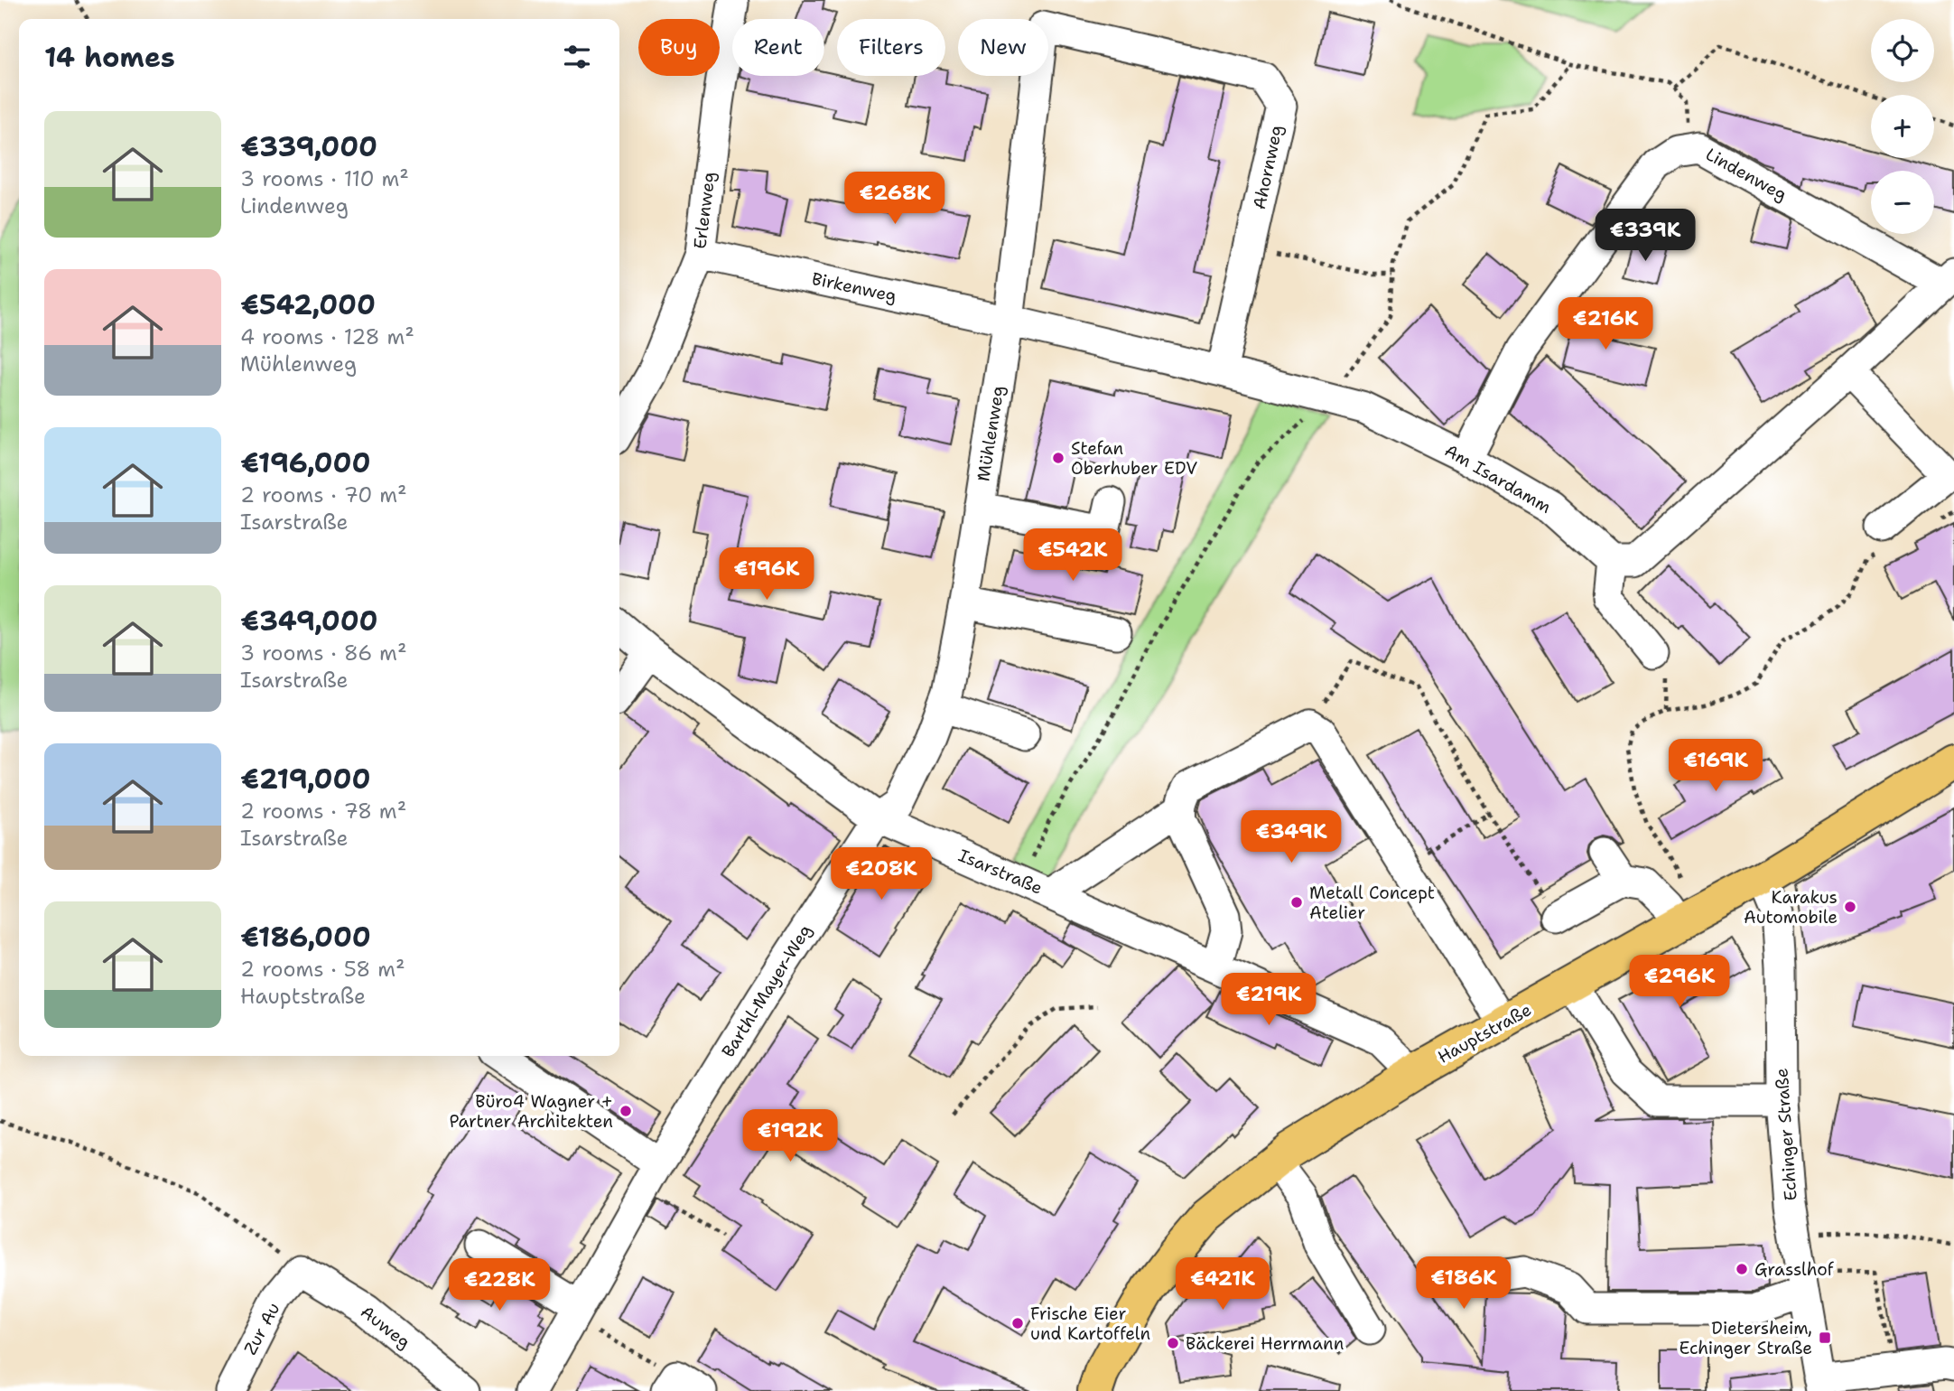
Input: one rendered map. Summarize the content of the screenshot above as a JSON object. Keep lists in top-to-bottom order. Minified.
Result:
{"streets":{"main road":["Hauptstraße"],"street":["Ahornweg","Lindenweg","Erlenweg","Birkenweg","Mühlenweg","Am Isardamm","Isarstraße","Barthl-Mayer-Weg","Echinger Straße","Auweg","Zur Au"]},"crossings":[["Ahornweg","Am Isardamm"],["Lindenweg","Am Isardamm"],["Erlenweg","Birkenweg"],["Birkenweg","Mühlenweg"],["Birkenweg","Am Isardamm"],["Mühlenweg","Am Isardamm"],["Mühlenweg","Isarstraße"],["Mühlenweg","Barthl-Mayer-Weg"],["Isarstraße","Barthl-Mayer-Weg"],["Isarstraße","Hauptstraße"],["Hauptstraße","Echinger Straße"],["Auweg","Zur Au"]],"places":{"other":["Stefan Oberhuber EDV","Metall Concept Atelier","Karakus Automobile","Büro4 Wagner + Partner Architekten","Grasslhof","Frische Eier und Kartoffeln","Bäckerei Herrmann"],"transit":["Dietersheim, Echinger Straße"]},"page":{"map_buttons":["+","−"],"chip":["Buy","Rent","Filters","New"],"heading":"14 homes","list":[{"name":"€339,000","note":"3 rooms · 110 m² · Lindenweg"},{"name":"€542,000","note":"4 rooms · 128 m² · Mühlenweg"},{"name":"€196,000","note":"2 rooms · 70 m² · Isarstraße"},{"name":"€349,000","note":"3 rooms · 86 m² · Isarstraße"},{"name":"€219,000","note":"2 rooms · 78 m² · Isarstraße"},{"name":"€186,000","note":"2 rooms · 58 m² · Hauptstraße"}],"price":["€268K","€339K","€216K","€542K","€196K","€169K","€349K","€208K","€296K","€219K","€192K","€186K","€421K","€228K"]}}
